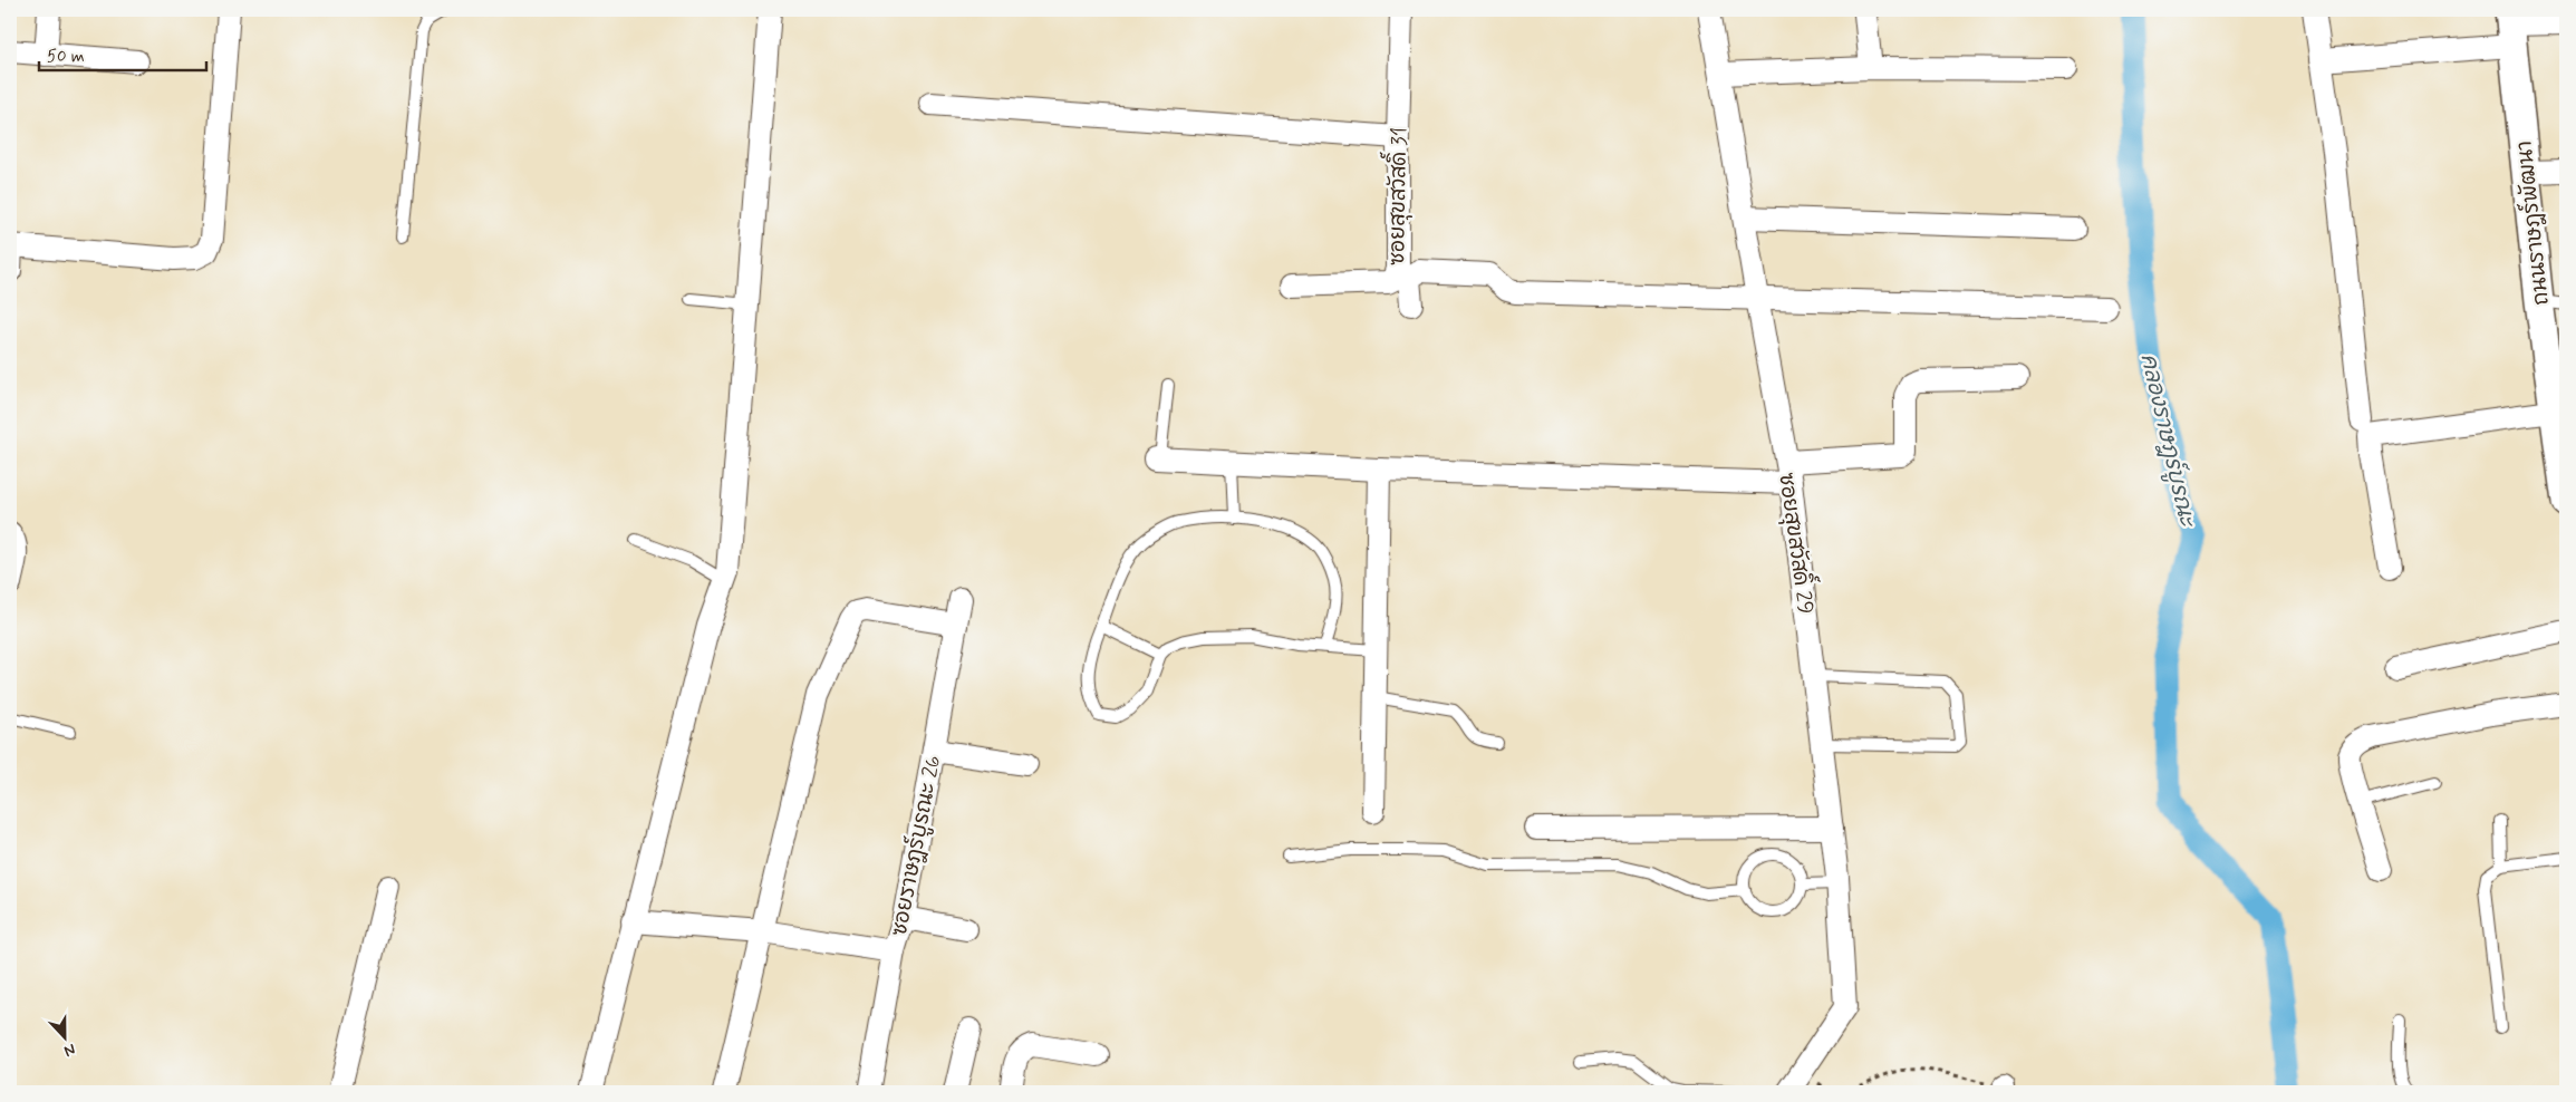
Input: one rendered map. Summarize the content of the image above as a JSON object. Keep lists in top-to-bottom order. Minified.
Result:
{"streets":{"street":["ซอยสุขสวัสดิ์ 31","ถนนราษฎร์พัฒนา","ซอยสุขสวัสดิ์ 29","ซอยราษฎร์บูรณะ 26"]},"water":["คลองราษฎร์บูรณะ"],"scale_bar":"50 m","north":"bottom"}
